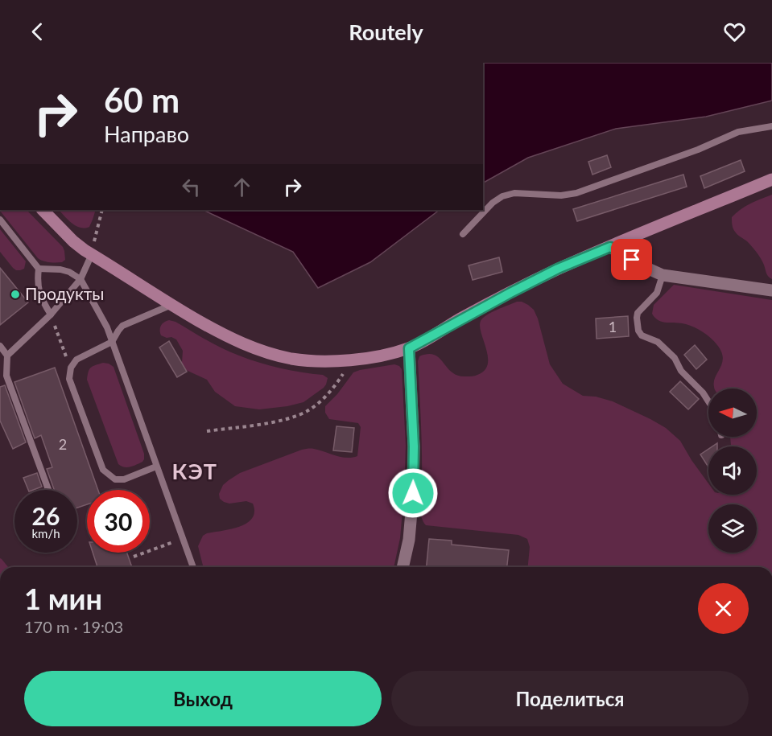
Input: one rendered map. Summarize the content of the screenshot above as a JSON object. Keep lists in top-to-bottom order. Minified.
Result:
{"districts":["КЭТ"],"places":["Продукты"],"house_numbers":["1","2"],"north":"left","page":{"header":"Routely","turn":["60 m","Направо"],"speed":"26 km/h","limit":"30","heading":["1 мин","170 m · 19:03"],"buttons":["Выход","Поделиться"]}}
